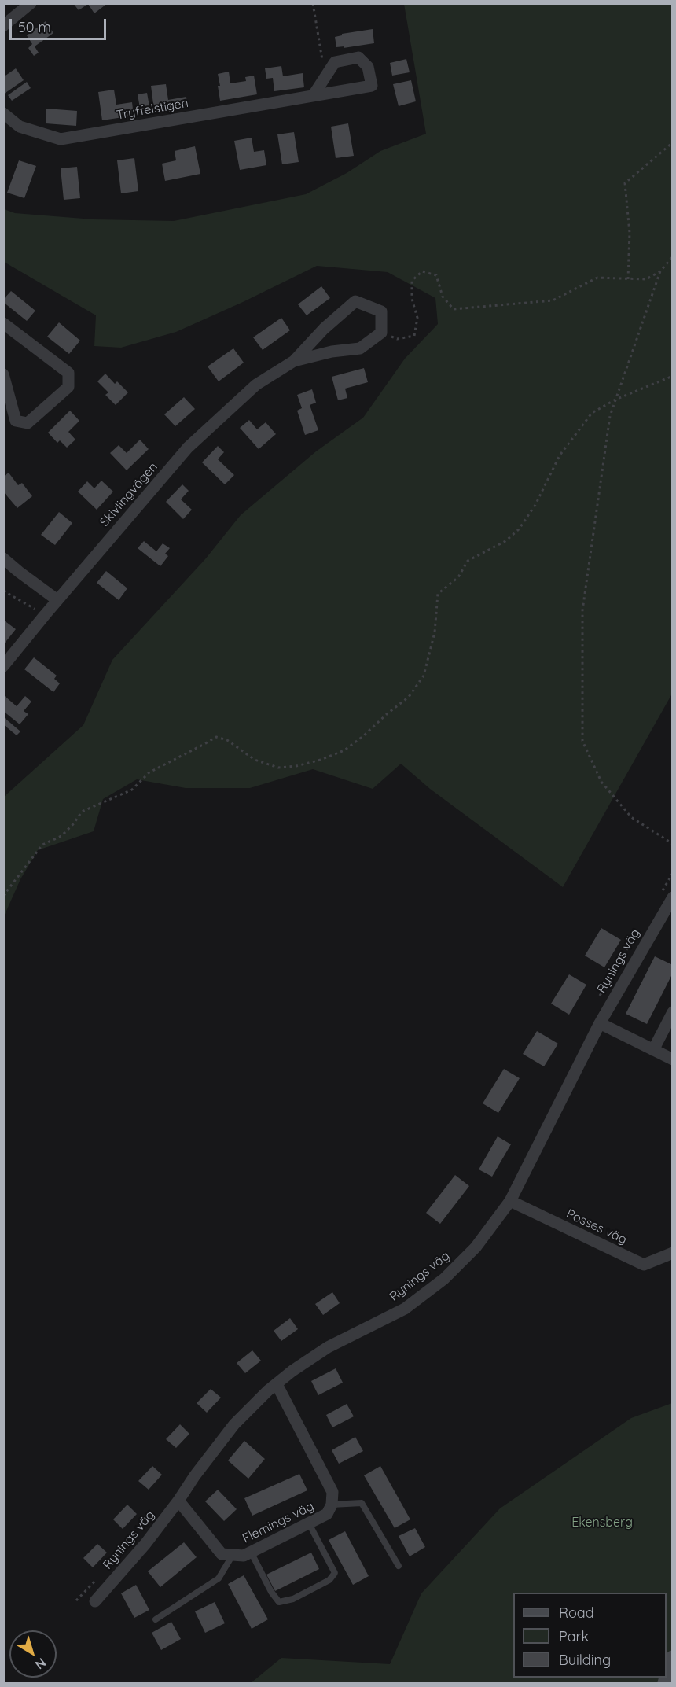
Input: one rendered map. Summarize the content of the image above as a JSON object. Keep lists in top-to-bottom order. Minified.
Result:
{"streets":{"street":["Tryffelstigen","Skivlingvägen","Rynings väg","Posses väg","Flemings väg"]},"crossings":[["Rynings väg","Posses väg"],["Rynings väg","Flemings väg"]],"parks":["Ekensberg"],"legend":["Road","Park","Building"],"scale_bar":"50 m","north":"bottom right"}
